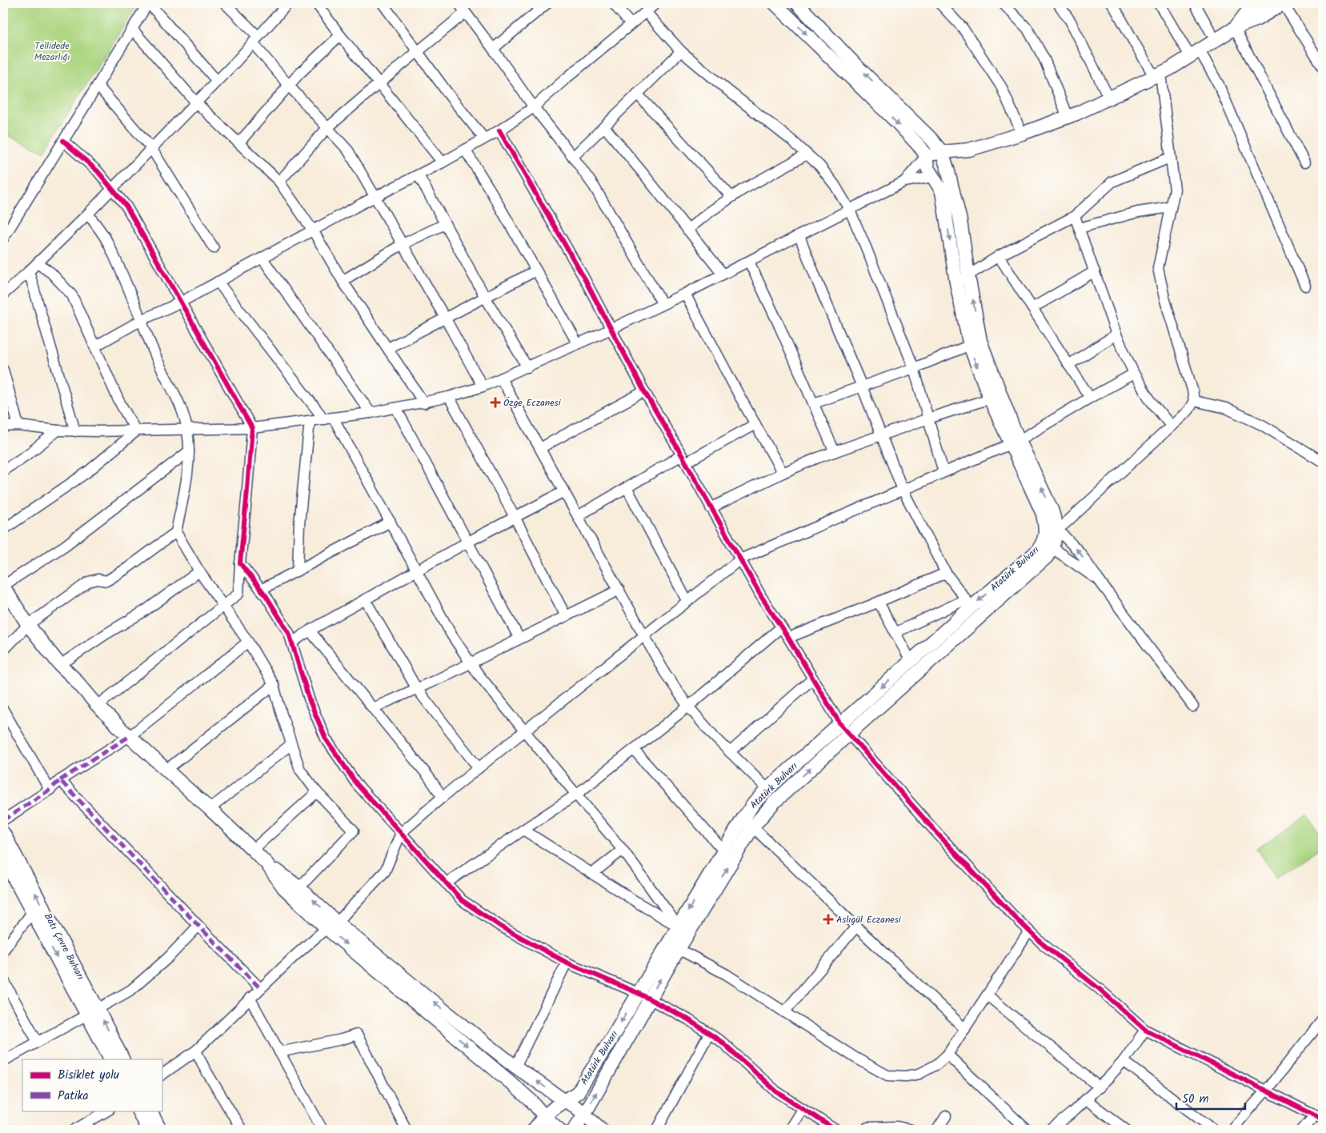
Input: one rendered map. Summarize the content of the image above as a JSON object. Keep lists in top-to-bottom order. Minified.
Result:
{"streets":{"main road":["Atatürk Bulvarı","Batı Çevre Bulvarı"]},"parks":["Tellidede Mezarlığı"],"places":{"health":["Özge Eczanesi","Aslıgül Eczanesi"]},"legend":["Bisiklet yolu","Patika"],"scale_bar":"50 m"}
